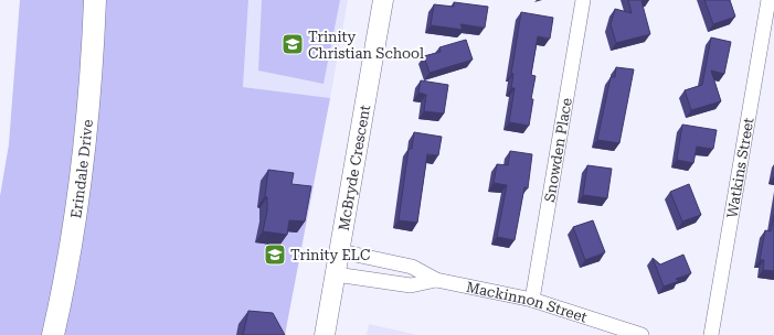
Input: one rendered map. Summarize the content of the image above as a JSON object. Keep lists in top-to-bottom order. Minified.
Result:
{"streets":{"main road":["Erindale Drive"],"street":["Snowden Place","McBryde Crescent","Watkins Street","Mackinnon Street"]},"crossings":[["Snowden Place","Mackinnon Street"],["McBryde Crescent","Mackinnon Street"]],"places":{"school or university":["Trinity Christian School","Trinity ELC"]}}
